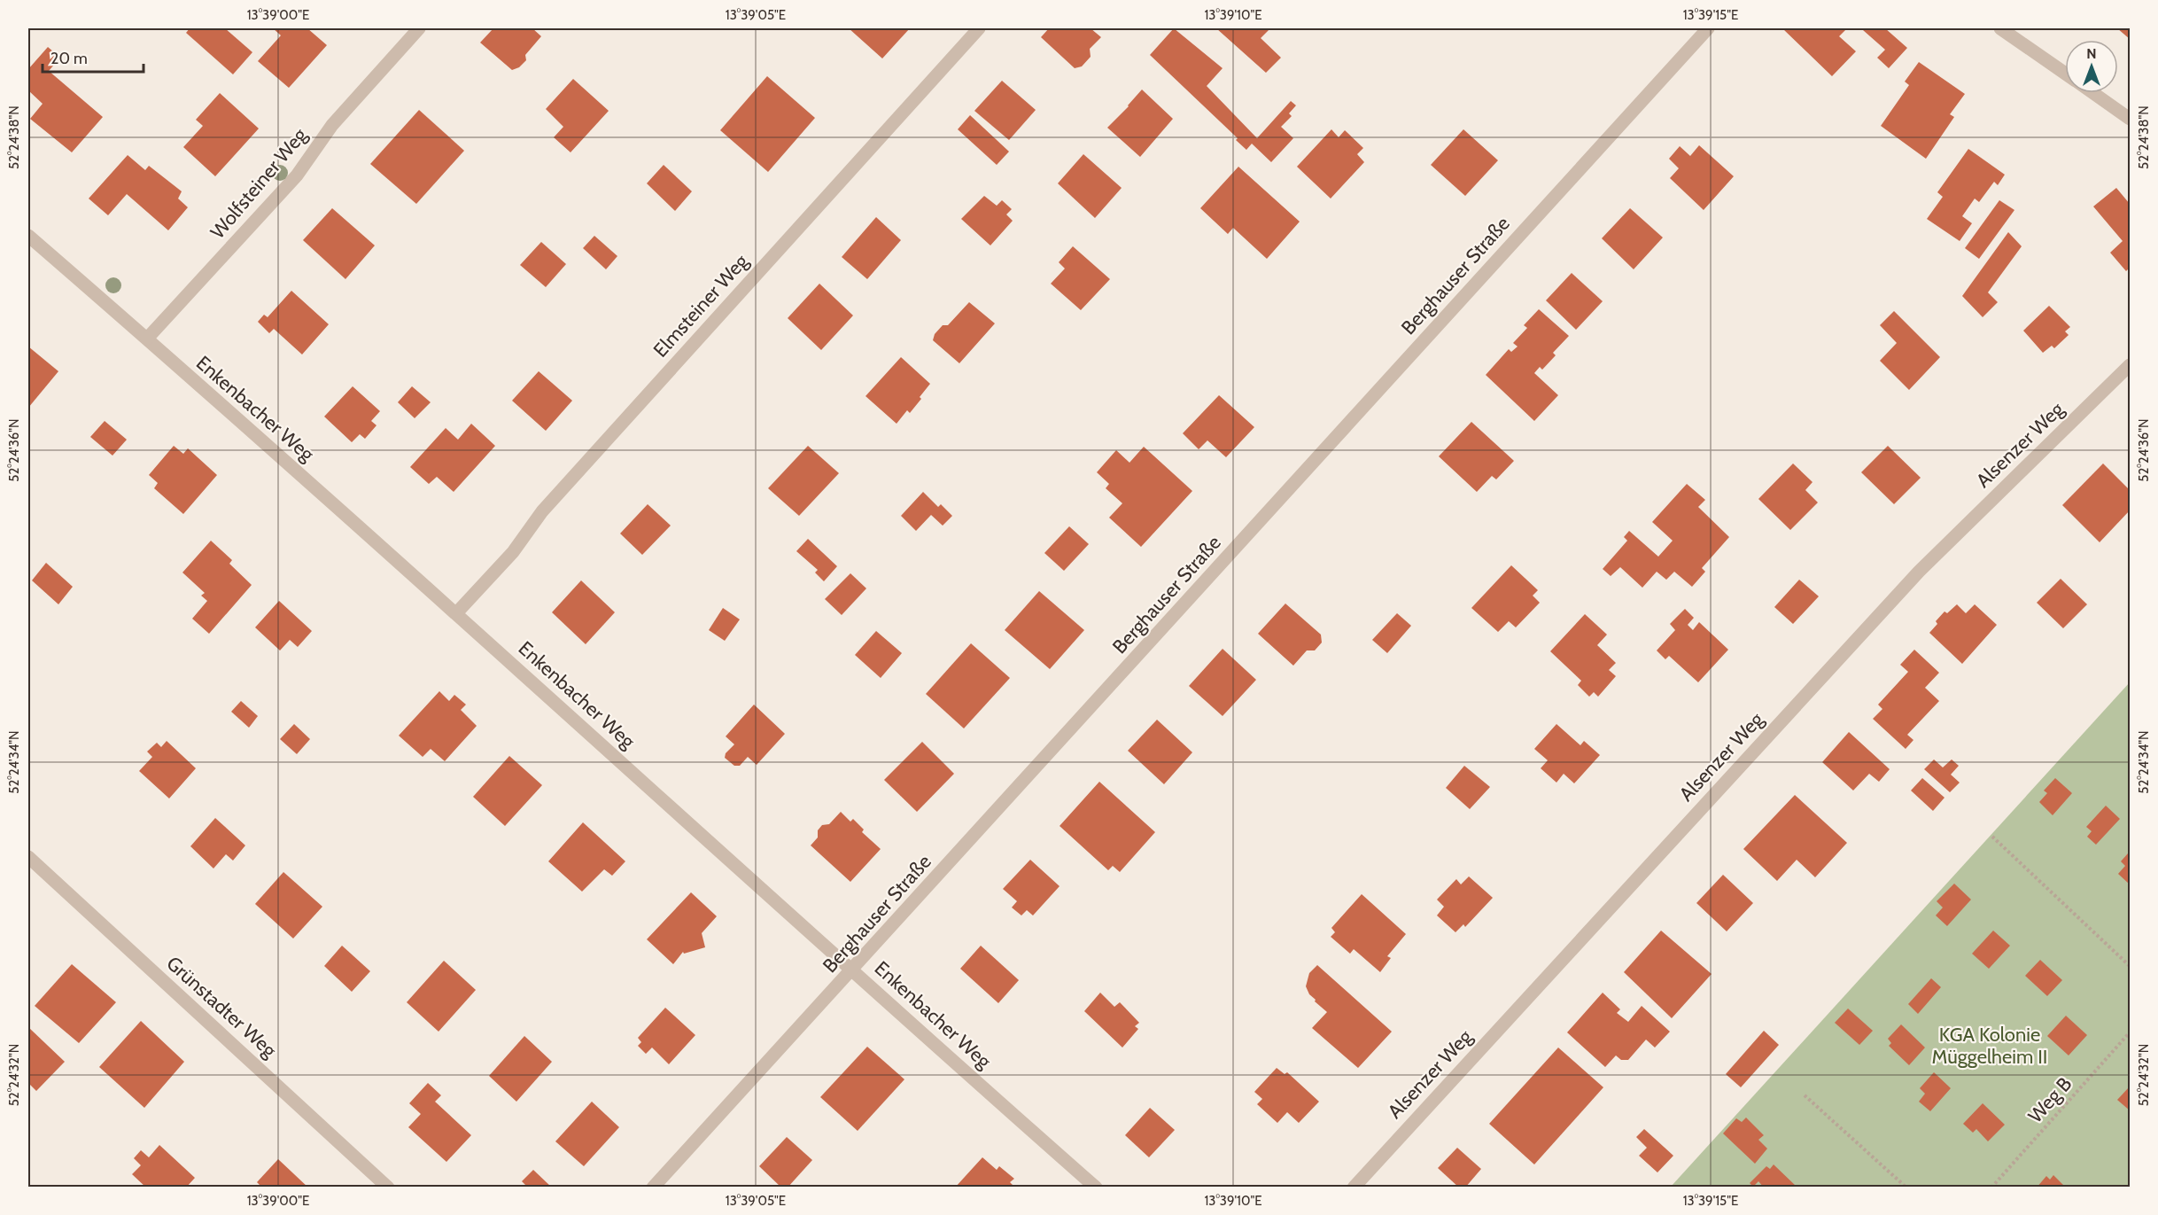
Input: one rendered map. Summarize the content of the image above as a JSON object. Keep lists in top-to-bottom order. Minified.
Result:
{"streets":{"street":["Wolfsteiner Weg","Berghauser Straße","Elmsteiner Weg","Enkenbacher Weg","Alsenzer Weg","Grünstadter Weg"],"path":["Weg B"]},"crossings":[["Wolfsteiner Weg","Enkenbacher Weg"],["Berghauser Straße","Enkenbacher Weg"],["Elmsteiner Weg","Enkenbacher Weg"]],"parks":["KGA Kolonie Müggelheim II"],"scale_bar":"20 m","north":"top","coordinates":["13°39'00\"E","13°39'05\"E","13°39'10\"E","13°39'15\"E","52°24'38\"N","52°24'36\"N","52°24'34\"N","52°24'32\"N"]}
